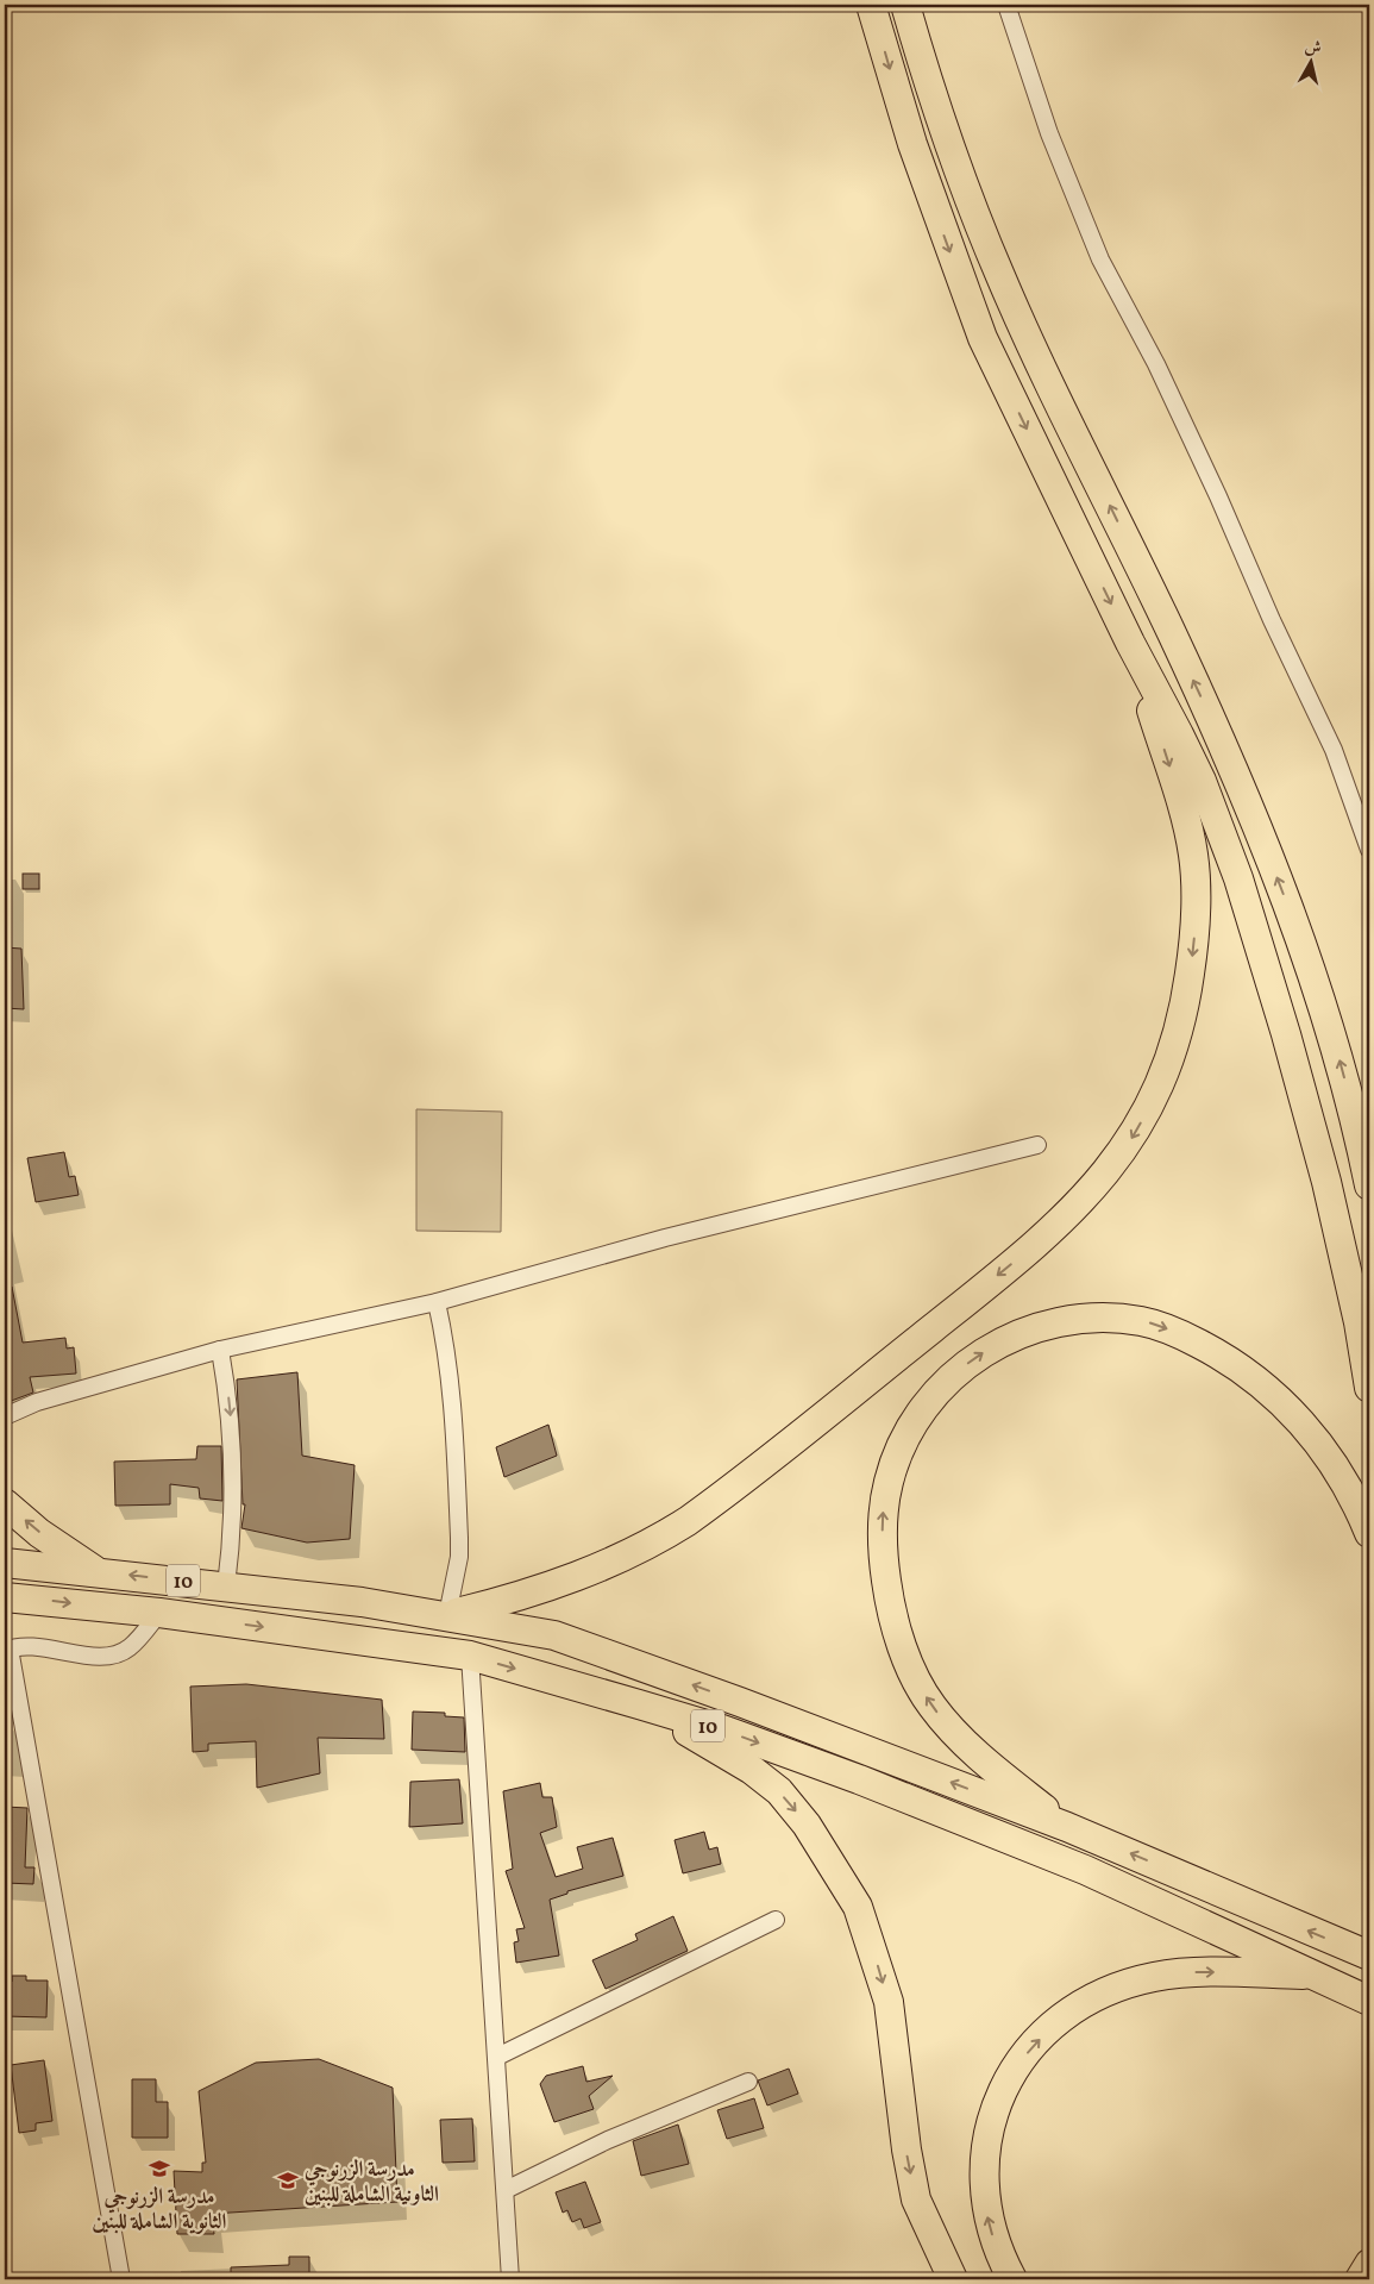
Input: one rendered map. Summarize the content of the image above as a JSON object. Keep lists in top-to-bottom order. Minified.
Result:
{"streets":{"highway":["10"]},"places":{"school or university":["مدرسة الزرنوجي الثانوية الشاملة للبنين","مدرسة الزرنوجي الثاونية الشاملة للبنين"]},"north":"top"}
